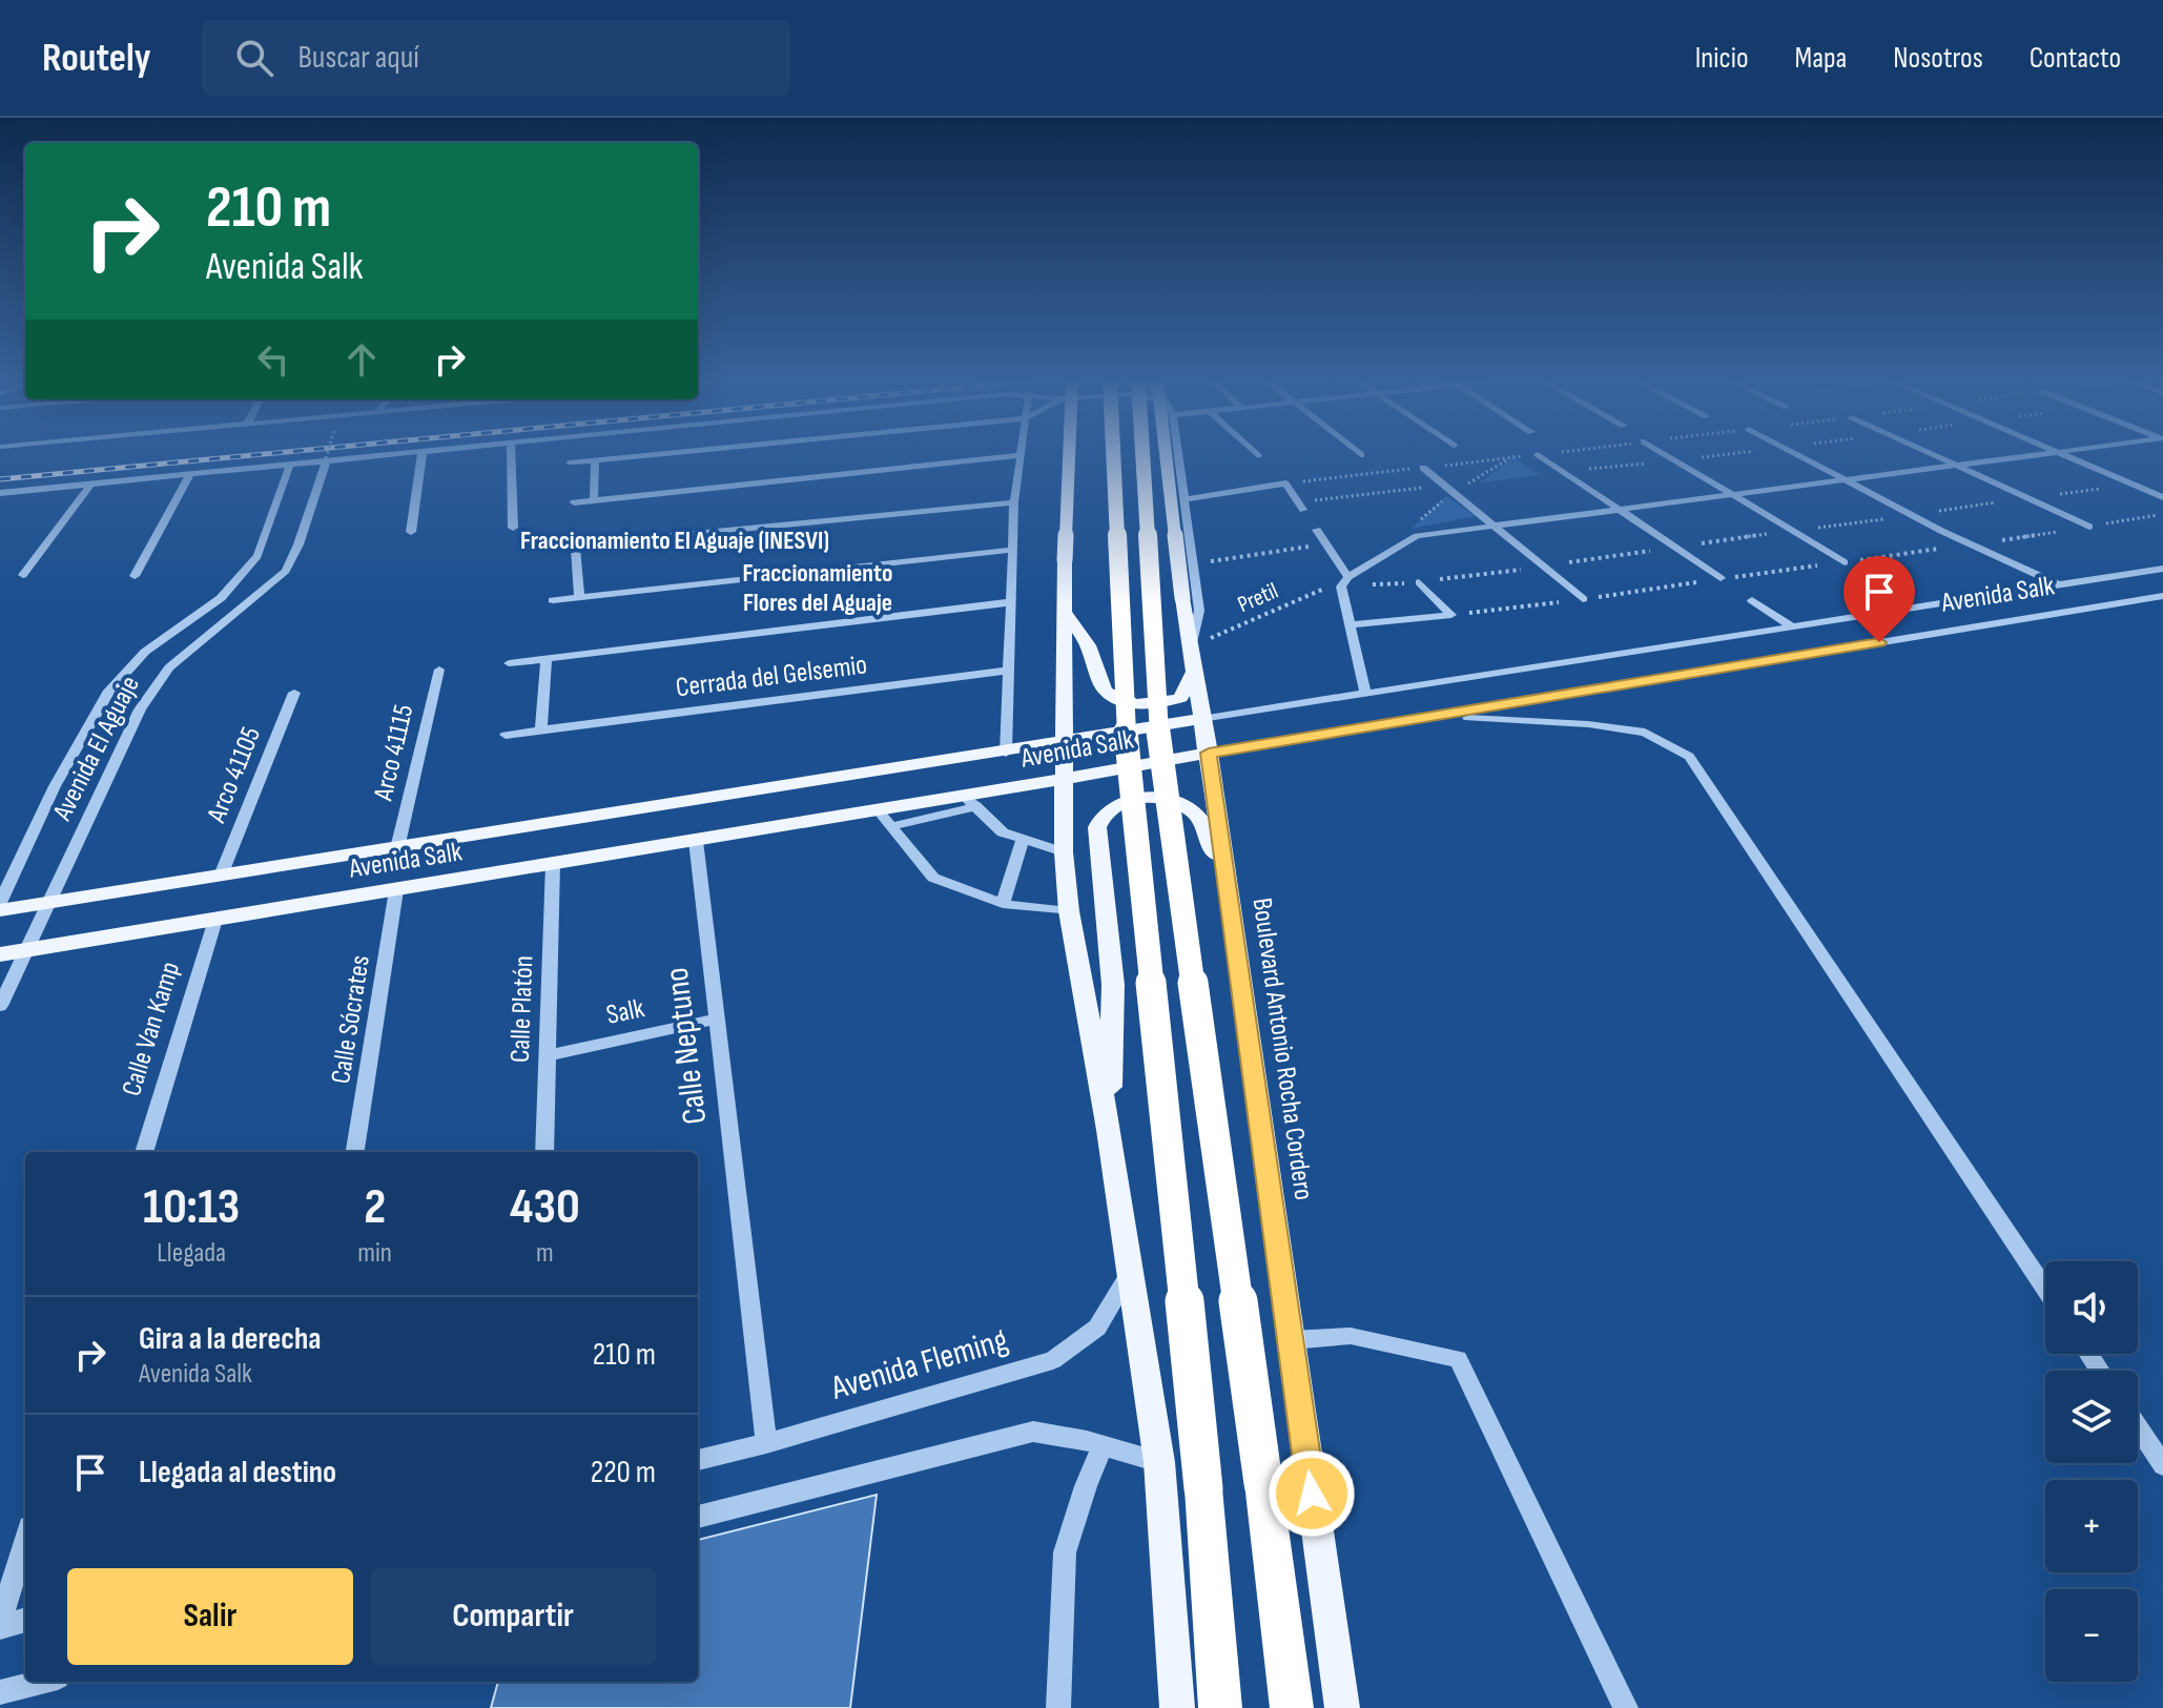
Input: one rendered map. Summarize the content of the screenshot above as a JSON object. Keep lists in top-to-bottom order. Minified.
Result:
{"streets":{"main road":["Avenida Salk","Boulevard Antonio Rocha Cordero"],"street":["Cerrada del Gelsemio","Avenida El Aguaje","Arco 41115","Arco 41105","Calle Platón","Salk","Calle Sócrates","Calle Van Kamp","Calle Neptuno","Avenida Fleming"],"path":["Pretil"]},"crossings":[["Avenida Salk","Avenida El Aguaje"],["Avenida Salk","Arco 41115"],["Avenida Salk","Arco 41105"],["Avenida Salk","Calle Platón"],["Avenida Salk","Calle Sócrates"],["Avenida Salk","Calle Van Kamp"],["Avenida Salk","Calle Neptuno"],["Avenida Salk","Boulevard Antonio Rocha Cordero"],["Pretil","Boulevard Antonio Rocha Cordero"],["Calle Platón","Salk"],["Salk","Calle Neptuno"],["Calle Neptuno","Avenida Fleming"]],"districts":["Fraccionamiento El Aguaje (INESVI)","Fraccionamiento Flores del Aguaje"],"page":{"header":"Routely","search":"Buscar aquí","nav":["Inicio","Mapa","Nosotros","Contacto"],"turn":["210 m","Avenida Salk"],"eta":["10:13","Llegada","2","min","430","m"],"map_buttons":["+","−"],"list":[{"name":"Gira a la derecha","note":"Avenida Salk","value":"210 m"},{"name":"Llegada al destino","value":"220 m"}],"buttons":["Salir","Compartir"]}}
